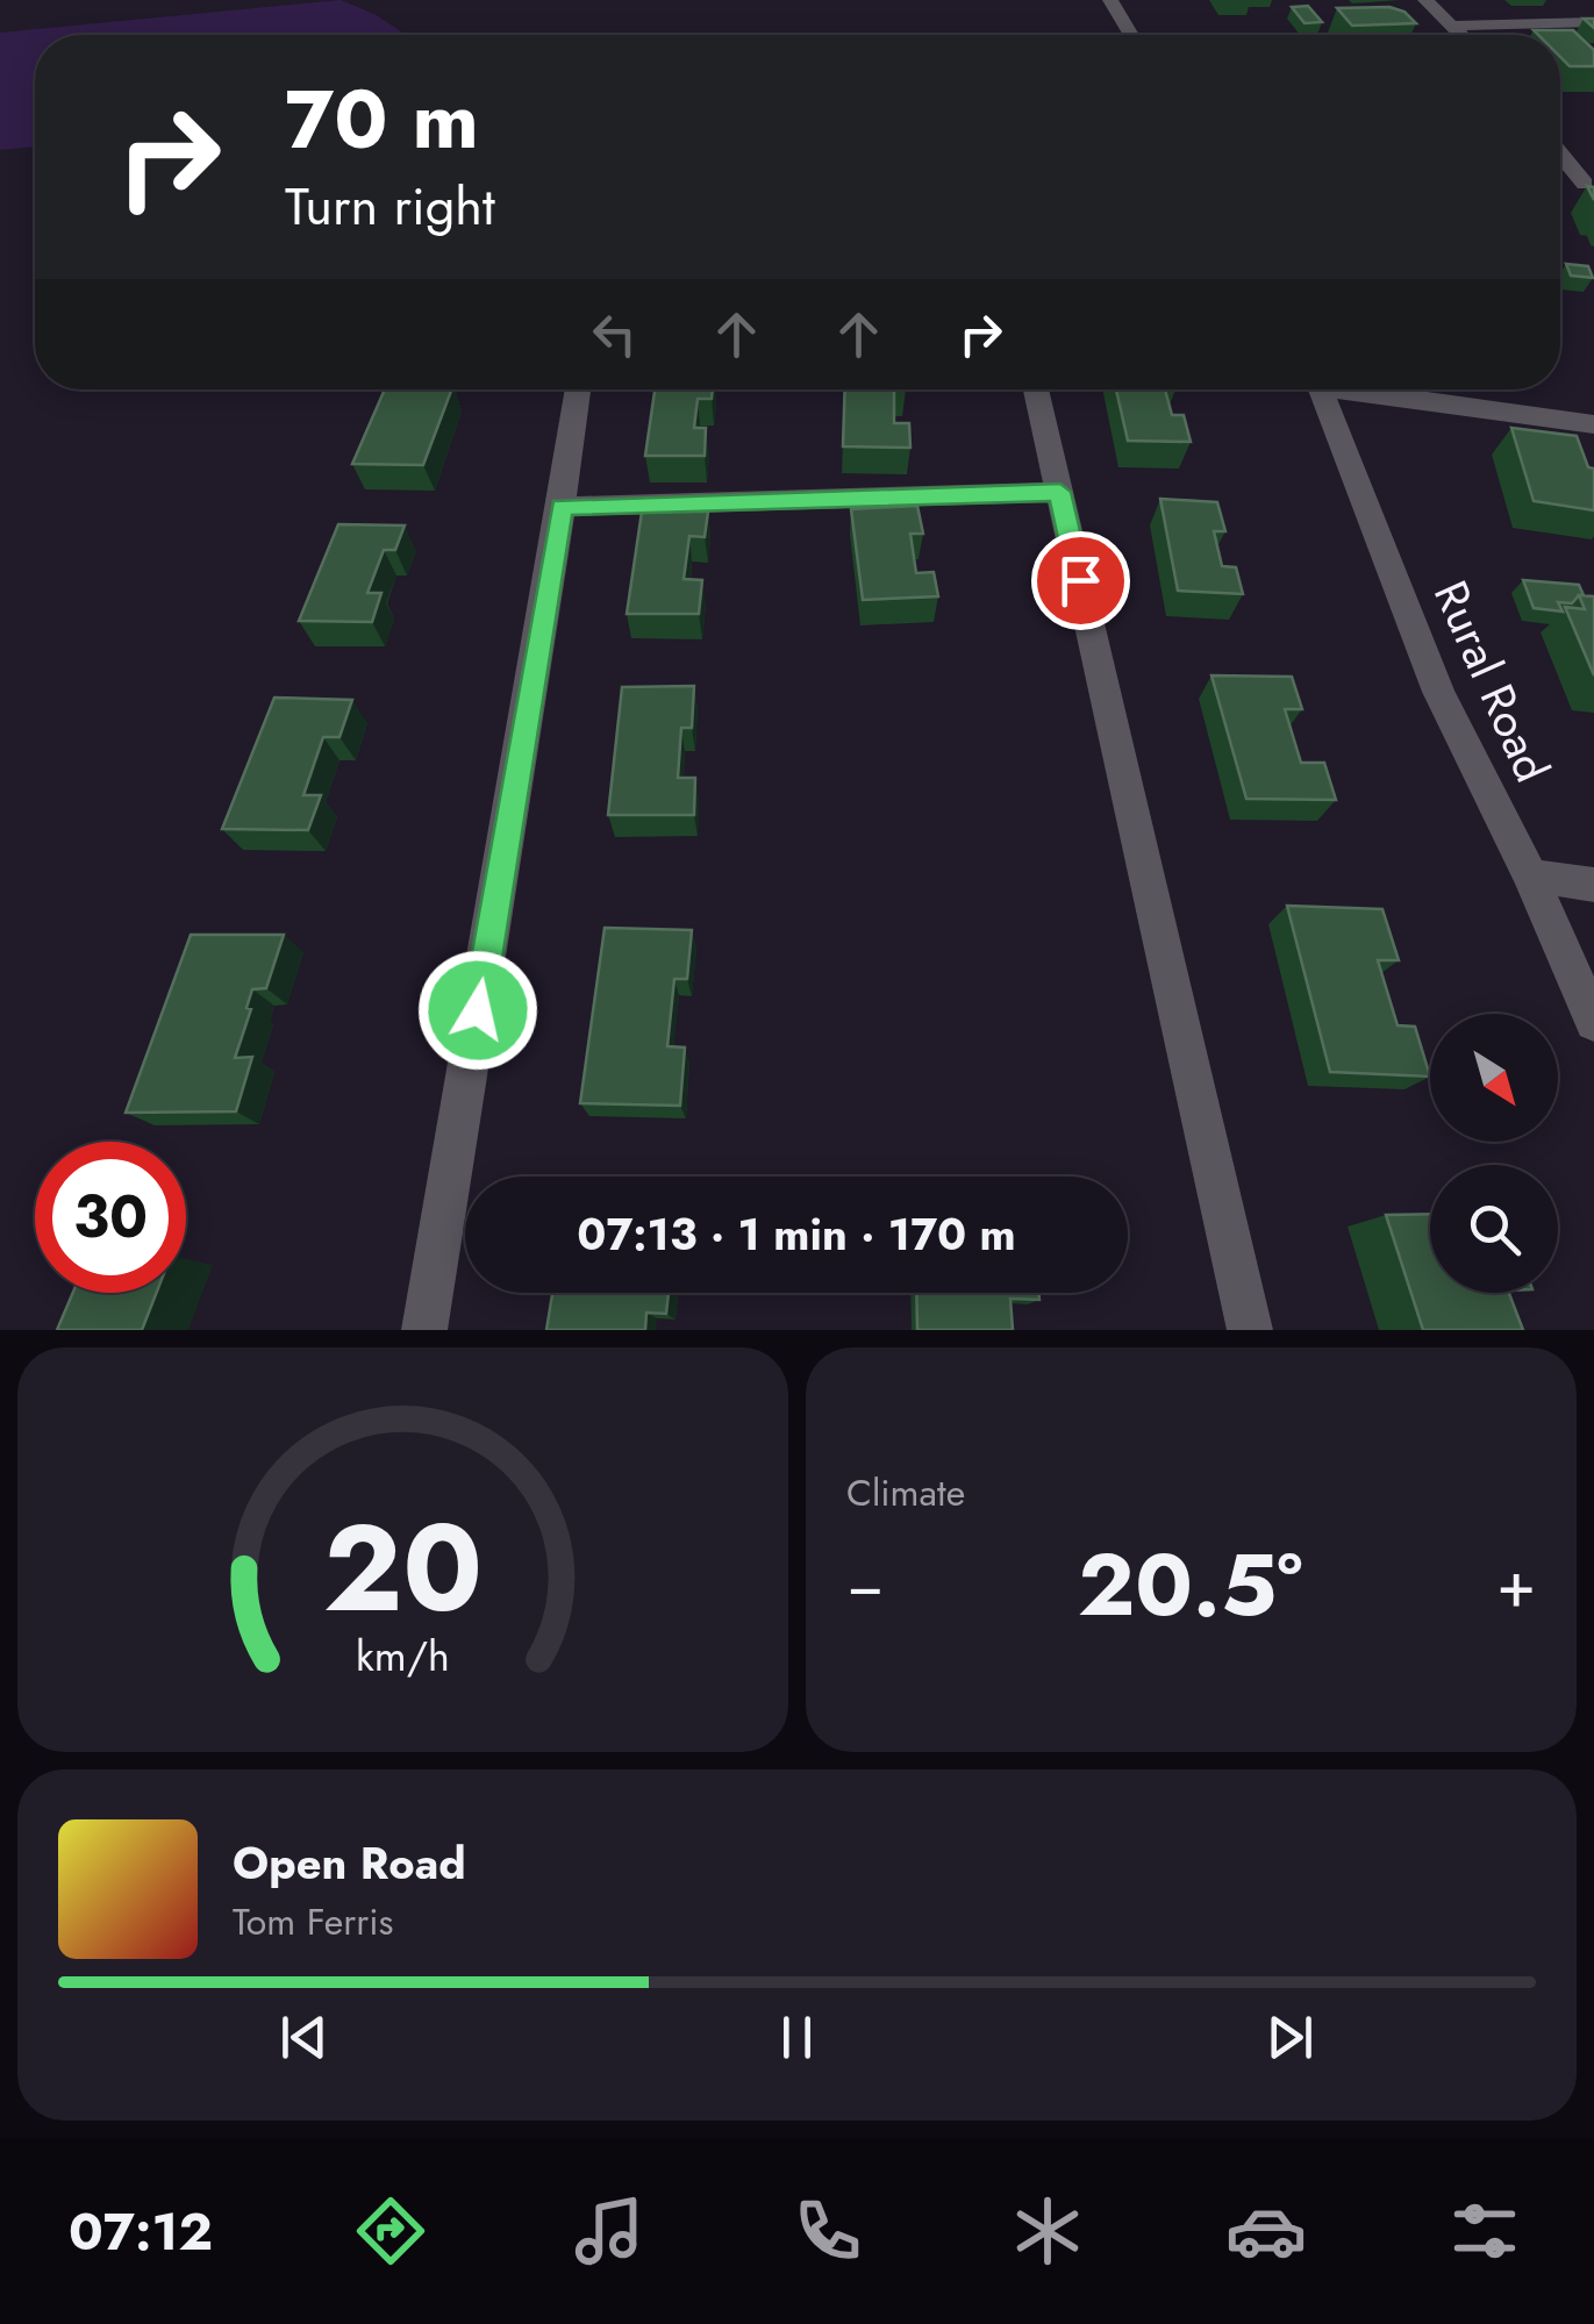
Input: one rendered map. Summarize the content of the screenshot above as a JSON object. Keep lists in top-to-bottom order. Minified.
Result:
{"streets":{"street":["Rural Road"]},"north":"bottom right","page":{"turn":["70 m","Turn right"],"limit":"30","trip":"07:13 · 1 min · 170 m","tile":"Climate","heat":["−","20.5°","+"],"song":["Open Road","Tom Ferris"],"tabs":"07:12","gauge":["20","km/h"]}}
